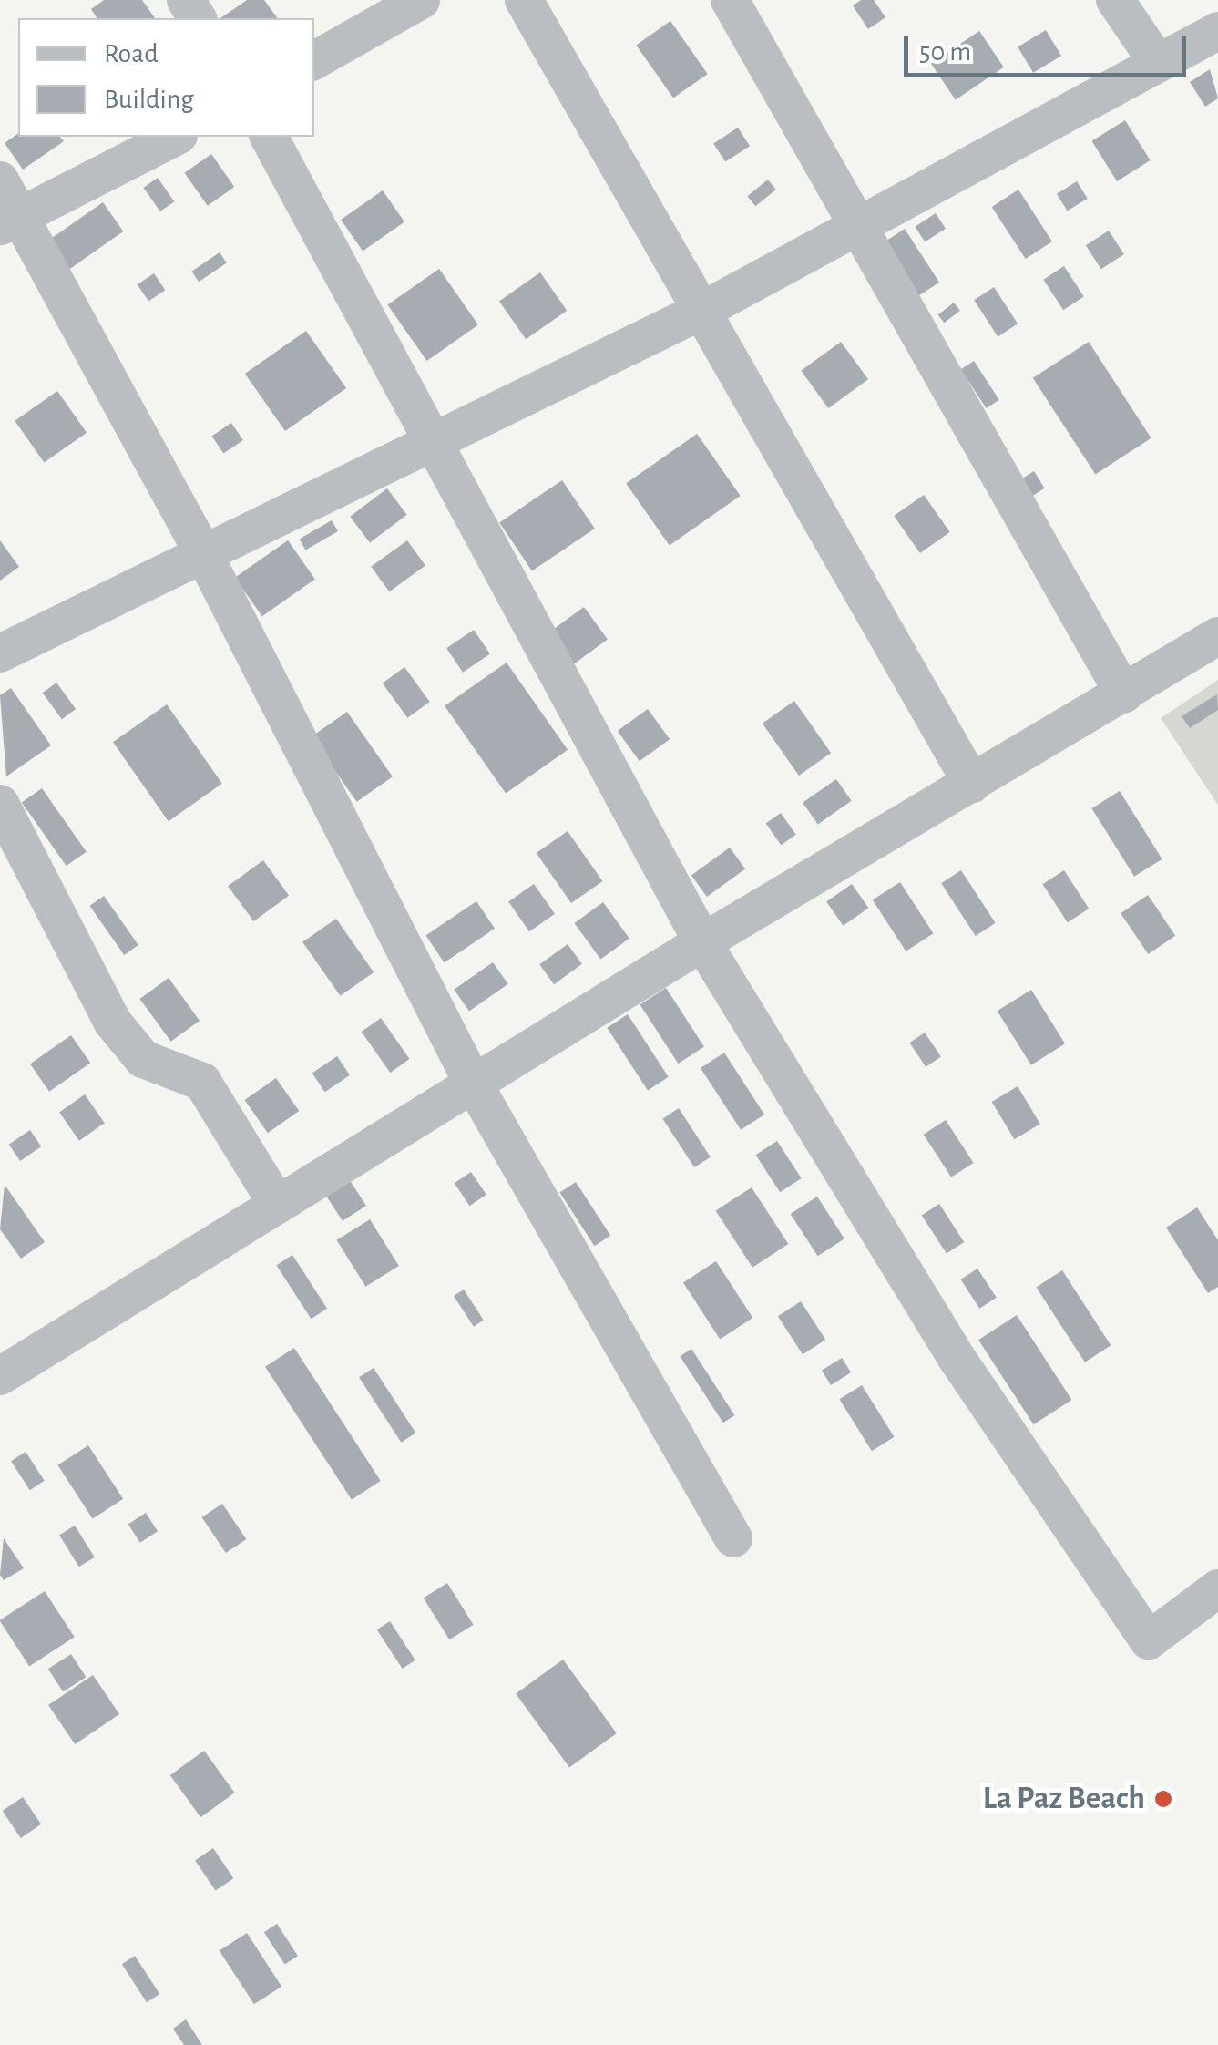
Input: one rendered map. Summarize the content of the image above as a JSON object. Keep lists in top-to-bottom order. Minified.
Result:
{"places":["La Paz Beach"],"legend":["Road","Building"],"scale_bar":"50 m"}
